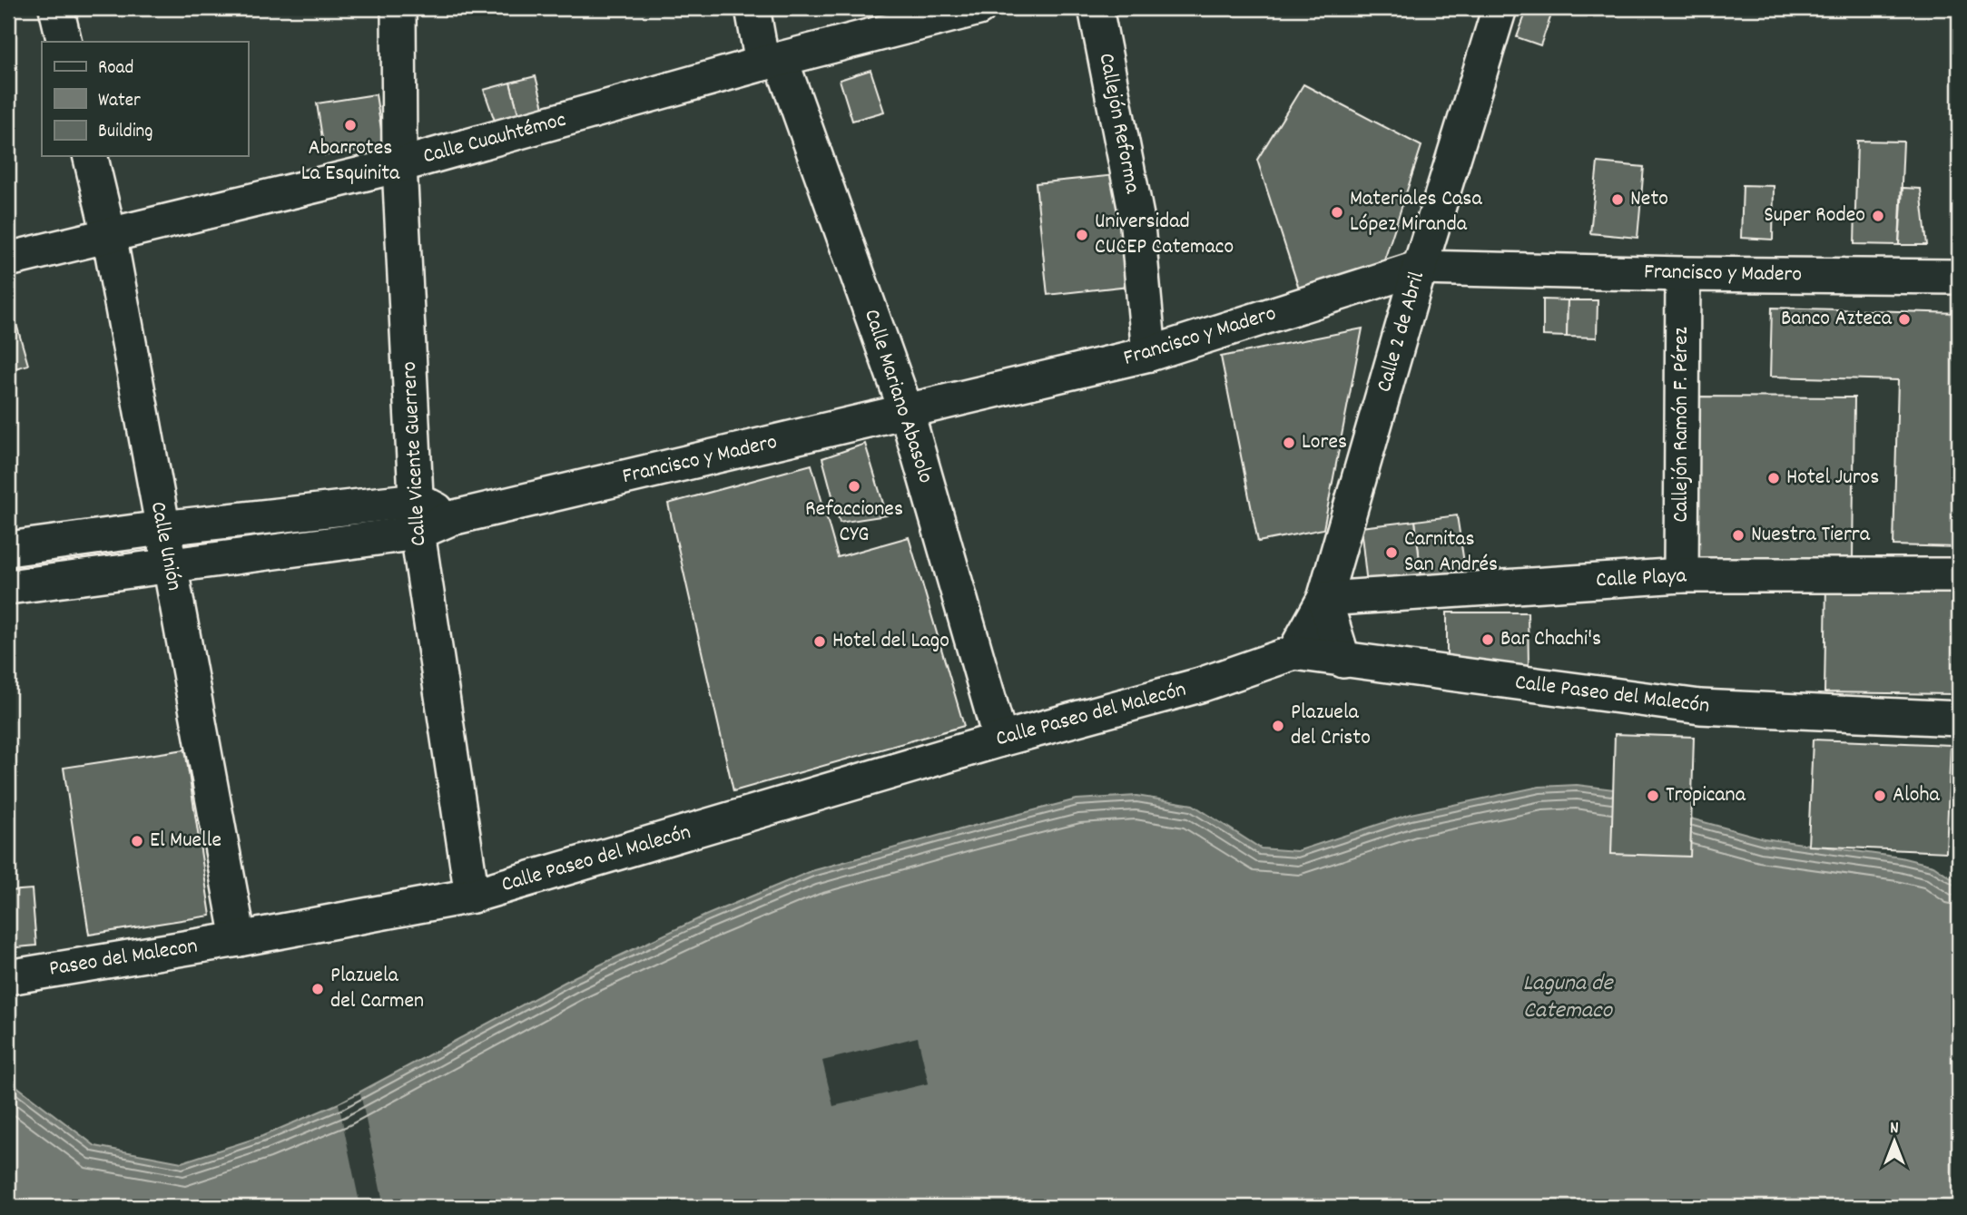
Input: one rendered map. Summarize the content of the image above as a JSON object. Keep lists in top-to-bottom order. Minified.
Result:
{"streets":{"street":["Callejón Reforma","Calle Cuauhtémoc","Francisco y Madero","Calle 2 de Abril","Calle Mariano Abasolo","Callejón Ramón F. Pérez","Calle Vicente Guerrero","Calle Unión","Calle Playa","Calle Paseo del Malecón","Paseo del Malecon"]},"crossings":[["Callejón Reforma","Francisco y Madero"],["Calle Cuauhtémoc","Calle Mariano Abasolo"],["Calle Cuauhtémoc","Calle Vicente Guerrero"],["Calle Cuauhtémoc","Calle Unión"],["Francisco y Madero","Calle 2 de Abril"],["Francisco y Madero","Calle Mariano Abasolo"],["Francisco y Madero","Callejón Ramón F. Pérez"],["Francisco y Madero","Calle Vicente Guerrero"],["Francisco y Madero","Calle Unión"],["Calle 2 de Abril","Calle Playa"],["Calle 2 de Abril","Calle Paseo del Malecón"],["Calle Mariano Abasolo","Calle Paseo del Malecón"],["Callejón Ramón F. Pérez","Calle Playa"],["Calle Vicente Guerrero","Calle Paseo del Malecón"],["Calle Unión","Calle Paseo del Malecón"],["Calle Unión","Paseo del Malecon"],["Calle Paseo del Malecón","Paseo del Malecon"]],"water":["Laguna de Catemaco"],"places":["Abarrotes La Esquinita","Neto","Materiales Casa López Miranda","Super Rodeo","Universidad CUCEP Catemaco","Banco Azteca","Lores","Hotel Juros","Refacciones CYG","Nuestra Tierra","Carnitas San Andrés","Bar Chachi's","Hotel del Lago","Plazuela del Cristo","Tropicana","Aloha","El Muelle","Plazuela del Carmen"],"legend":["Road","Water","Building"],"north":"top"}
